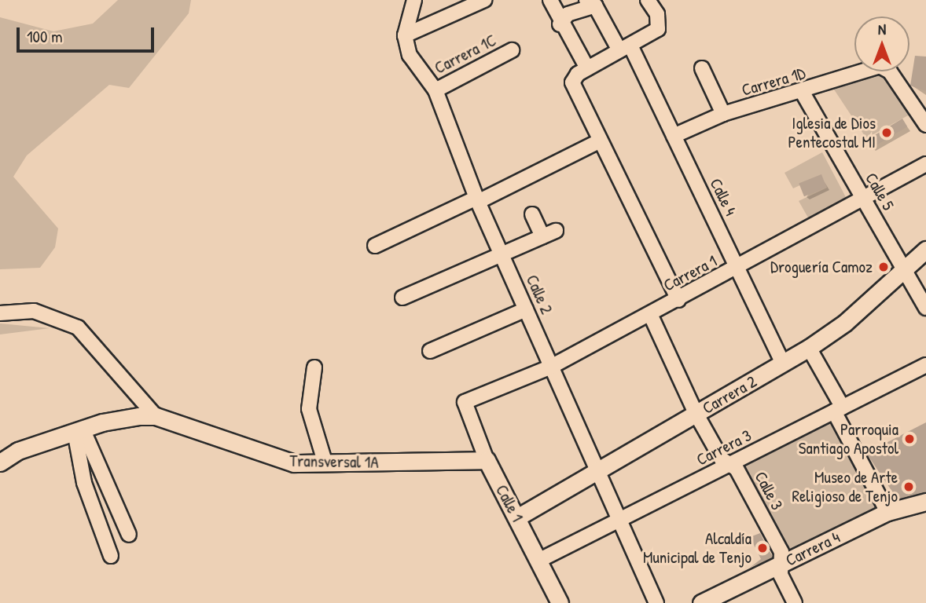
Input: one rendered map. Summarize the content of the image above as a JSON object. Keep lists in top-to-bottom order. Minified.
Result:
{"streets":{"main road":["Carrera 2","Transversal 1A","Calle 1","Carrera 4"],"street":["Carrera 1C","Carrera 1D","Calle 5","Calle 4","Carrera 1","Calle 2","Carrera 3","Calle 3"]},"crossings":[["Carrera 1C","Calle 2"],["Carrera 1D","Calle 5"],["Carrera 1D","Calle 4"],["Calle 5","Carrera 1"],["Calle 5","Carrera 2"],["Calle 4","Carrera 1"],["Calle 4","Carrera 2"],["Carrera 1","Calle 2"],["Carrera 1","Calle 3"],["Carrera 1","Calle 1"],["Calle 2","Carrera 2"],["Calle 2","Carrera 3"],["Carrera 2","Calle 3"],["Carrera 2","Calle 1"],["Carrera 3","Calle 3"],["Carrera 3","Calle 1"],["Transversal 1A","Calle 1"],["Calle 3","Carrera 4"]],"places":["Iglesia de Dios Pentecostal MI","Droguería Camoz","Parroquia Santiago Apostol","Museo de Arte Religioso de Tenjo","Alcaldía Municipal de Tenjo"],"scale_bar":"100 m","north":"top"}
